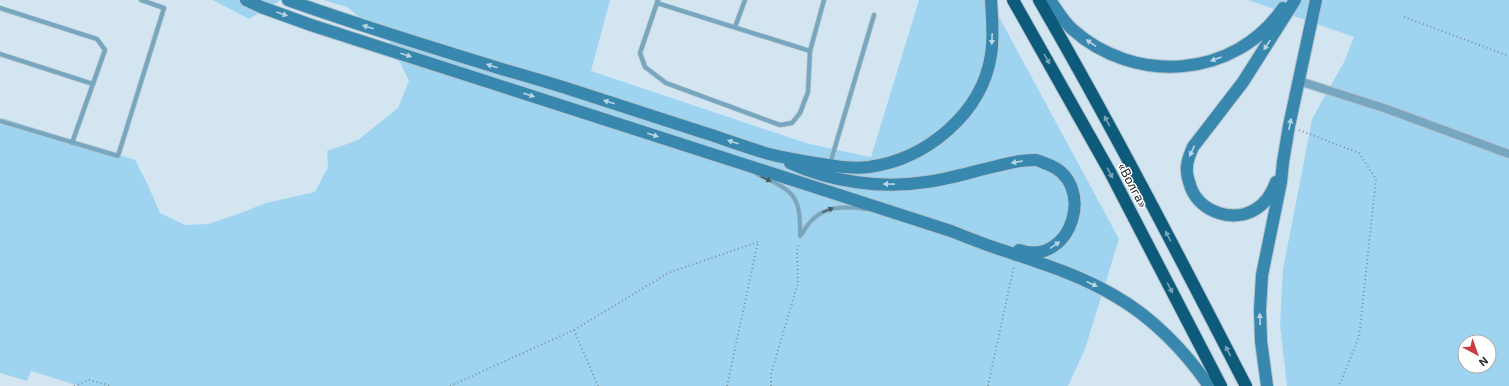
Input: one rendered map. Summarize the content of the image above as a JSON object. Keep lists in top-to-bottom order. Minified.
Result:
{"streets":{"highway":["«Волга»"]},"north":"bottom right"}
